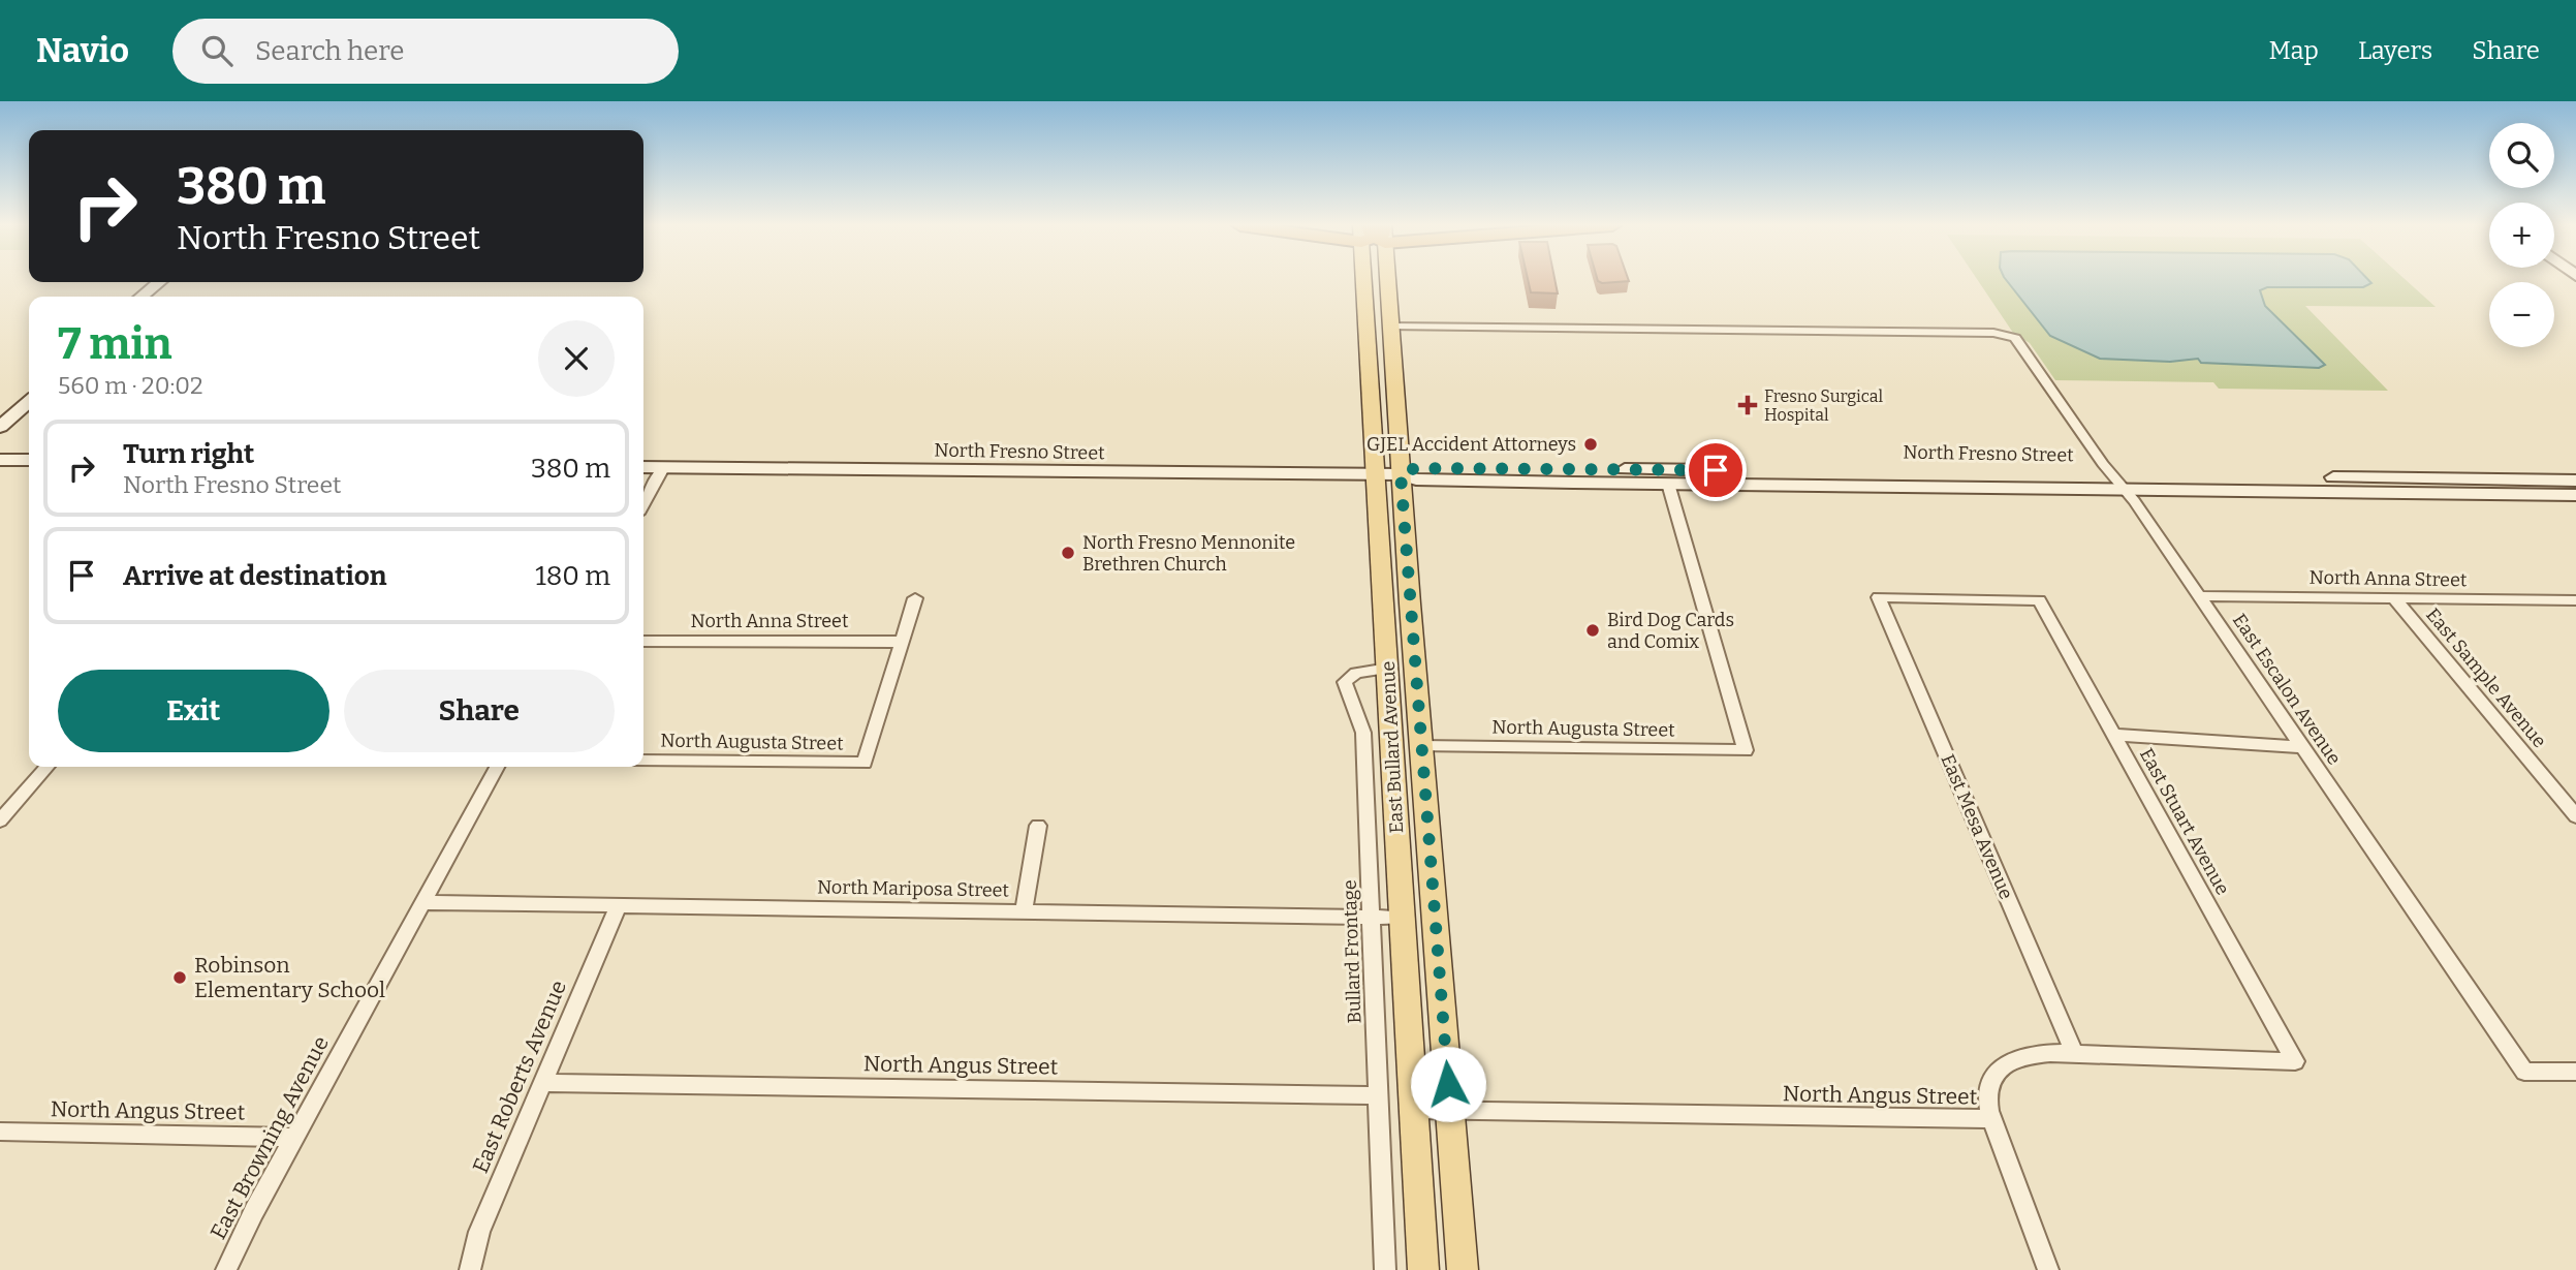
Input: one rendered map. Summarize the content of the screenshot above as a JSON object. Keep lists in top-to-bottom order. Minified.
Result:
{"streets":{"main road":["North Fresno Street","East Bullard Avenue"],"street":["North Anna Street","East Sample Avenue","East Escalon Avenue","North Augusta Street","East Stuart Avenue","East Mesa Avenue","North Mariposa Street","Bullard Frontage","North Angus Street","East Roberts Avenue","East Browning Avenue"]},"crossings":[["North Fresno Street","East Escalon Avenue"],["North Fresno Street","North Augusta Street"],["North Fresno Street","East Bullard Avenue"],["North Anna Street","East Sample Avenue"],["North Anna Street","East Escalon Avenue"],["North Anna Street","North Augusta Street"],["East Escalon Avenue","East Bullard Avenue"],["North Augusta Street","East Bullard Avenue"],["East Bullard Avenue","North Mariposa Street"],["East Bullard Avenue","Bullard Frontage"],["East Bullard Avenue","North Angus Street"],["East Stuart Avenue","East Mesa Avenue"],["East Stuart Avenue","North Angus Street"],["East Mesa Avenue","North Angus Street"],["North Mariposa Street","Bullard Frontage"],["North Mariposa Street","East Roberts Avenue"],["North Mariposa Street","East Browning Avenue"],["Bullard Frontage","North Angus Street"],["North Angus Street","East Roberts Avenue"],["North Angus Street","East Browning Avenue"]],"places":{"health":["Fresno Surgical Hospital"],"other":["GJEL Accident Attorneys","North Fresno Mennonite Brethren Church","Bird Dog Cards and Comix","Robinson Elementary School"]},"page":{"header":"Navio","search":"Search here","nav":["Map","Layers","Share"],"map_buttons":["+","−"],"turn":["380 m","North Fresno Street"],"heading":["7 min","560 m · 20:02"],"list":[{"name":"Turn right","note":"North Fresno Street","value":"380 m"},{"name":"Arrive at destination","value":"180 m"}],"buttons":["Exit","Share"]}}
